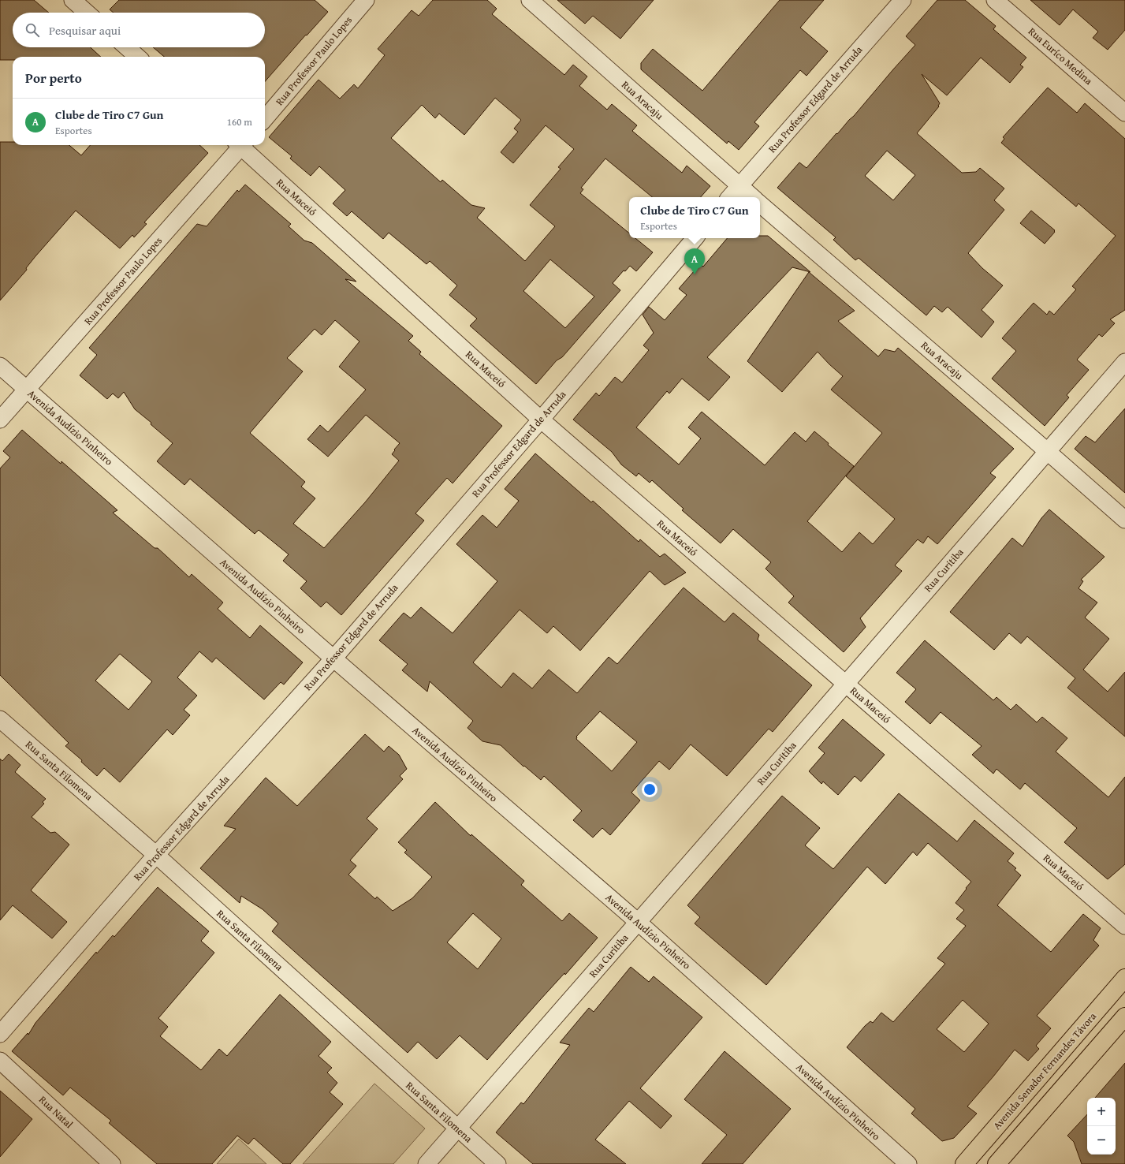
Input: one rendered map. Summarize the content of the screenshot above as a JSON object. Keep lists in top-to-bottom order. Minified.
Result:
{"streets":{"main road":["Avenida Senador Fernandes Távora"],"street":["Rua Euríco Medina","Rua Professor Paulo Lopes","Rua Professor Edgard de Arruda","Rua Aracaju","Rua Maceió","Avenida Audízio Pinheiro","Rua Curitiba","Rua Santa Filomena","Rua Natal"]},"crossings":[["Rua Professor Paulo Lopes","Avenida Audízio Pinheiro"],["Rua Professor Edgard de Arruda","Rua Aracaju"],["Rua Professor Edgard de Arruda","Rua Maceió"],["Rua Professor Edgard de Arruda","Avenida Audízio Pinheiro"],["Rua Professor Edgard de Arruda","Rua Santa Filomena"],["Rua Aracaju","Rua Curitiba"],["Rua Maceió","Rua Curitiba"],["Avenida Audízio Pinheiro","Rua Curitiba"],["Rua Curitiba","Rua Santa Filomena"]],"page":{"search":"Pesquisar aqui","heading":"Por perto","list":[{"mark":"A","name":"Clube de Tiro C7 Gun","note":"Esportes","value":"160 m"}],"popup":["Clube de Tiro C7 Gun","Esportes"],"pins":"A","map_buttons":["+","−"]}}
